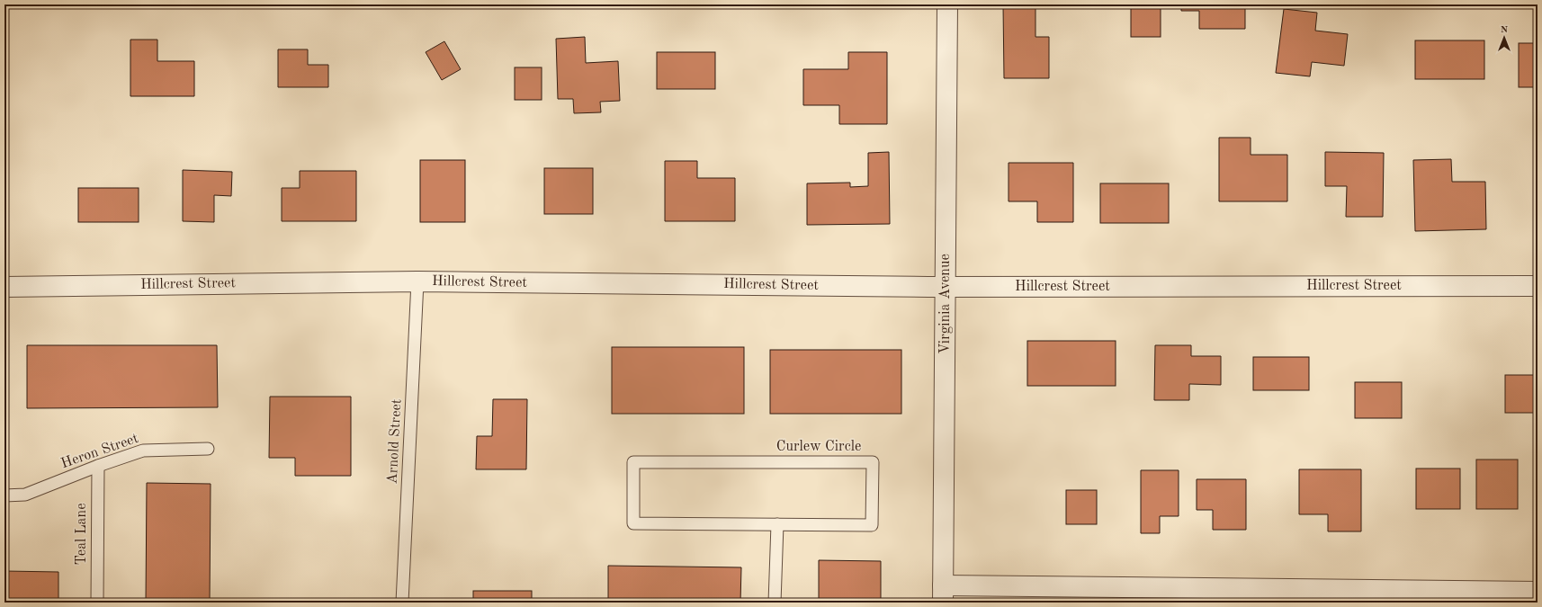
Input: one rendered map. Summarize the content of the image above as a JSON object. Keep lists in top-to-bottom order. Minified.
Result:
{"streets":{"street":["Hillcrest Street","Virginia Avenue"],"lane":["Arnold Street","Curlew Circle","Heron Street","Teal Lane"]},"crossings":[["Hillcrest Street","Virginia Avenue"],["Hillcrest Street","Arnold Street"],["Heron Street","Teal Lane"]],"north":"top"}
